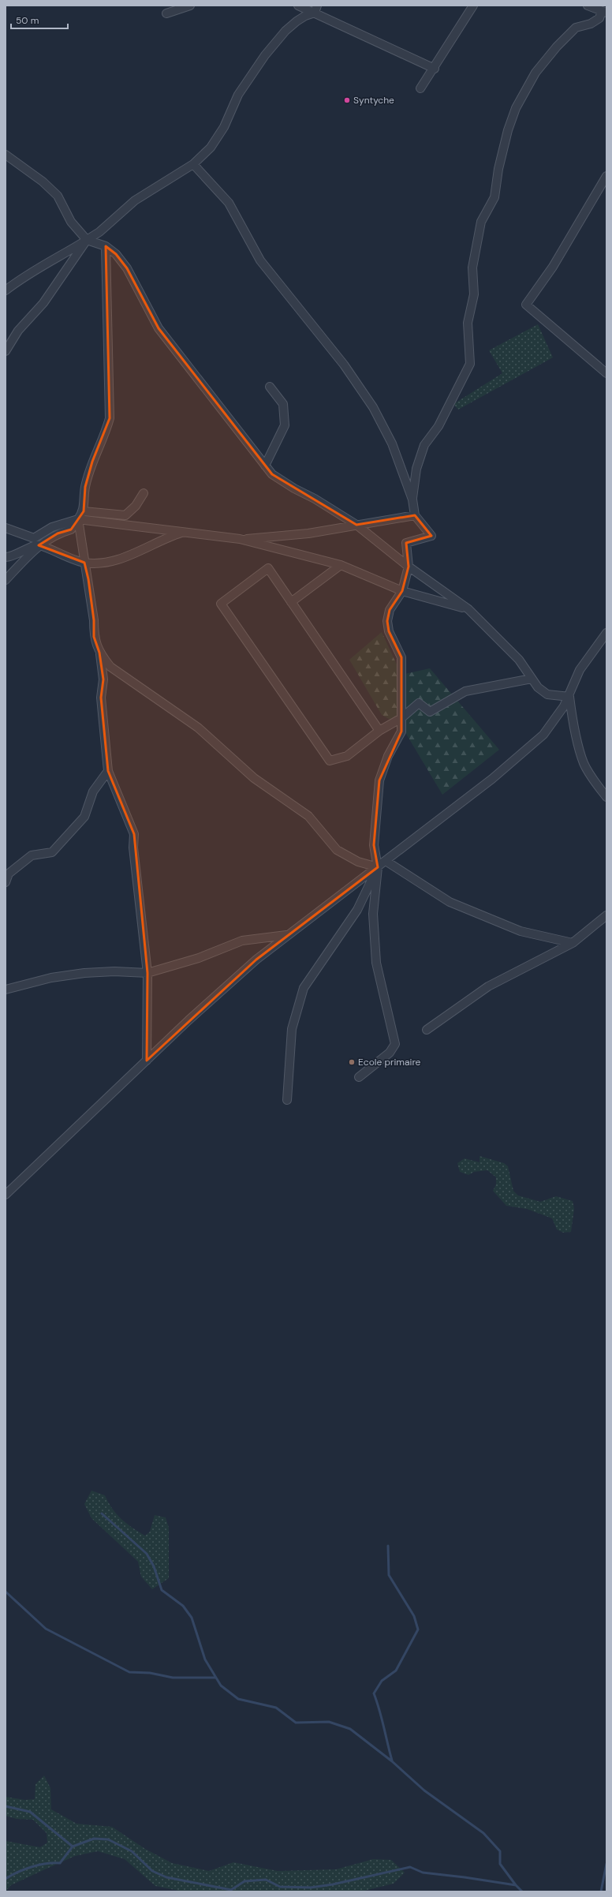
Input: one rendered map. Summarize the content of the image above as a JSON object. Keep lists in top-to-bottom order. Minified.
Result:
{"places":["Syntyche","Ecole primaire"],"scale_bar":"50 m"}
